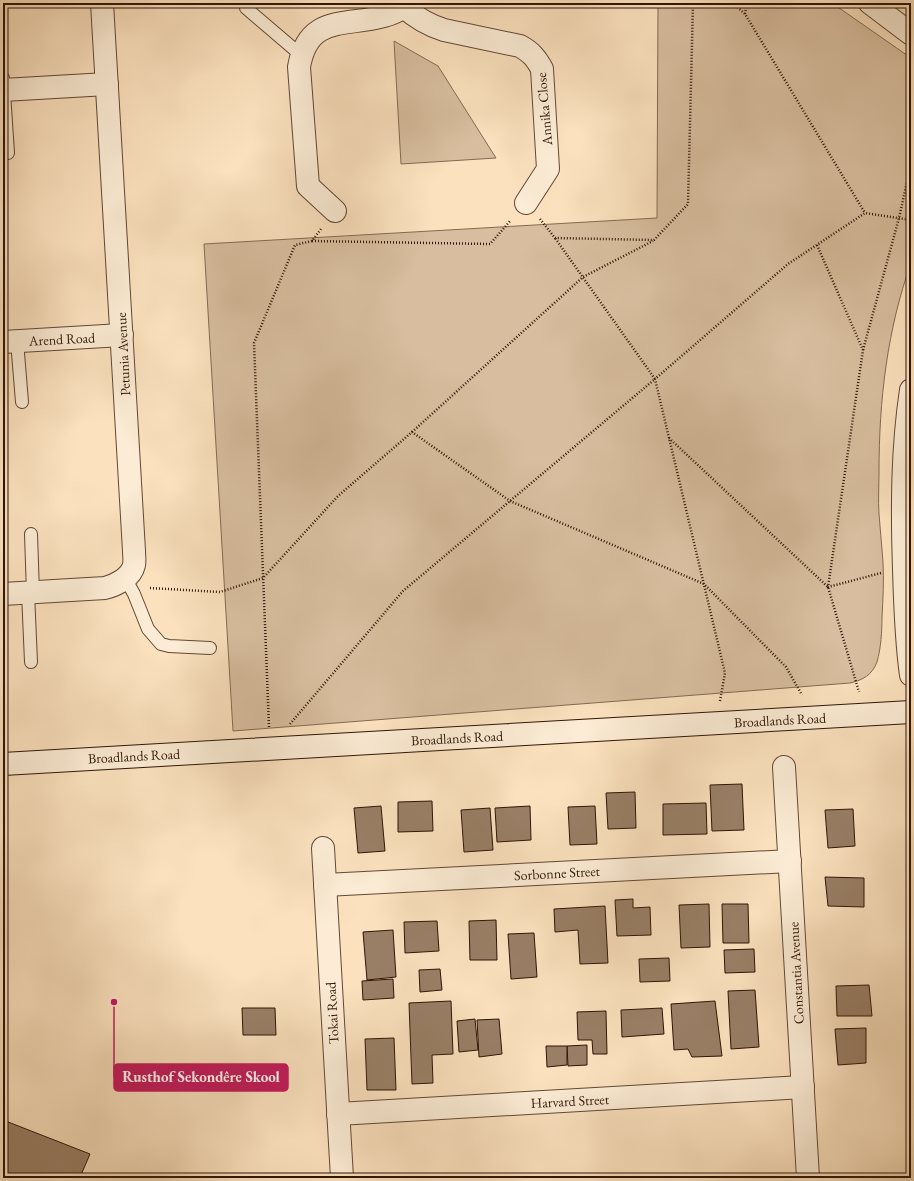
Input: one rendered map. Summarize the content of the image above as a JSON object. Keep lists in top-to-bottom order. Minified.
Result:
{"streets":{"street":["Annika Close","Arend Road","Petunia Avenue","Broadlands Road","Sorbonne Street","Constantia Avenue","Tokai Road","Harvard Street"]},"crossings":[["Arend Road","Petunia Avenue"],["Sorbonne Street","Constantia Avenue"],["Sorbonne Street","Tokai Road"],["Constantia Avenue","Harvard Street"],["Tokai Road","Harvard Street"]],"places":["Rusthof Sekondêre Skool"]}
